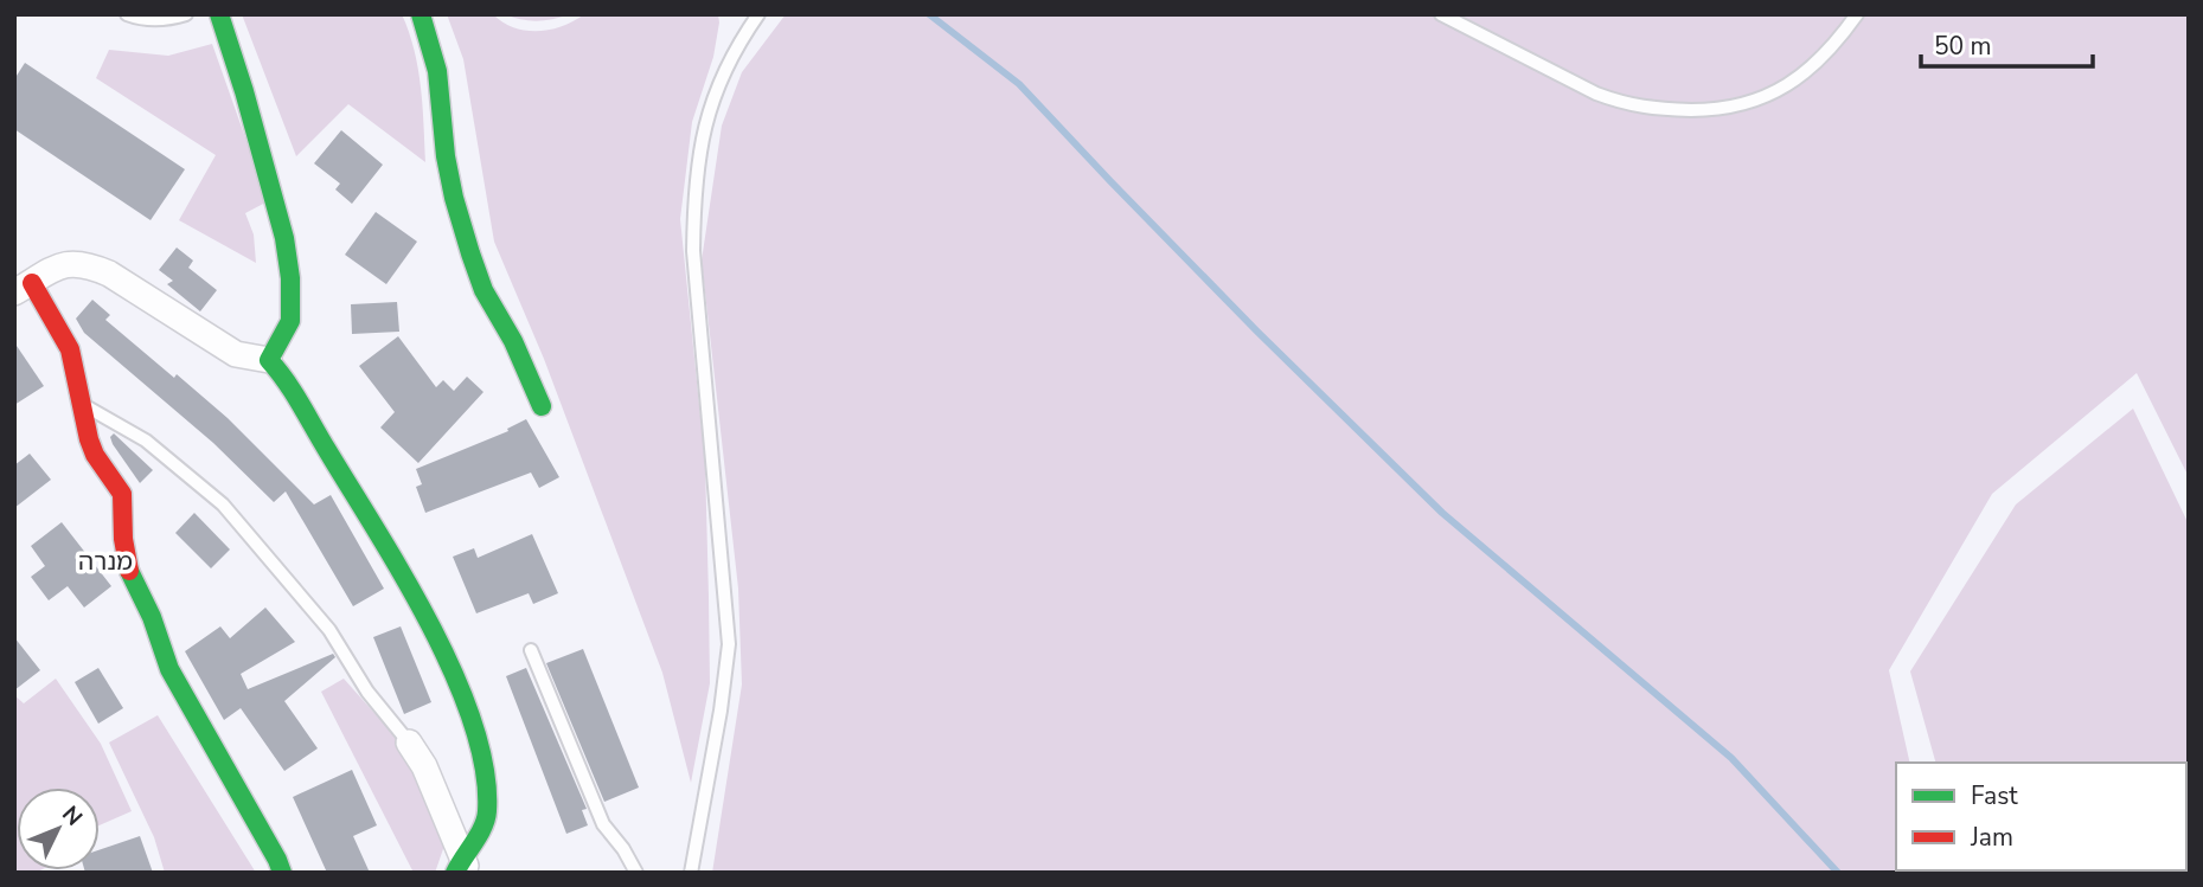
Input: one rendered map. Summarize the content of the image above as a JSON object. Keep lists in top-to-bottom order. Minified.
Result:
{"districts":["מנרה"],"legend":["Fast","Jam"],"scale_bar":"50 m","north":"top right"}
